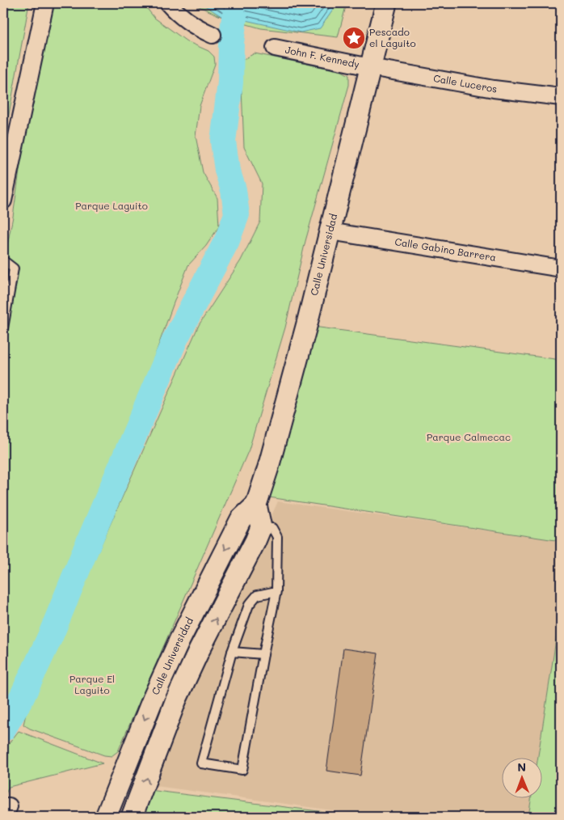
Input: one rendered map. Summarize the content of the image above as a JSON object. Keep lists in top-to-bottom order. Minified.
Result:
{"streets":{"street":["John F. Kennedy","Calle Luceros","Calle Gabino Barrera","Calle Universidad"]},"crossings":[["John F. Kennedy","Calle Luceros"],["John F. Kennedy","Calle Universidad"],["Calle Luceros","Calle Universidad"],["Calle Gabino Barrera","Calle Universidad"]],"parks":["Parque Laguito","Parque Calmecac","Parque El Laguito"],"places":{"place":["Pescado el Laguito"]},"north":"top"}
